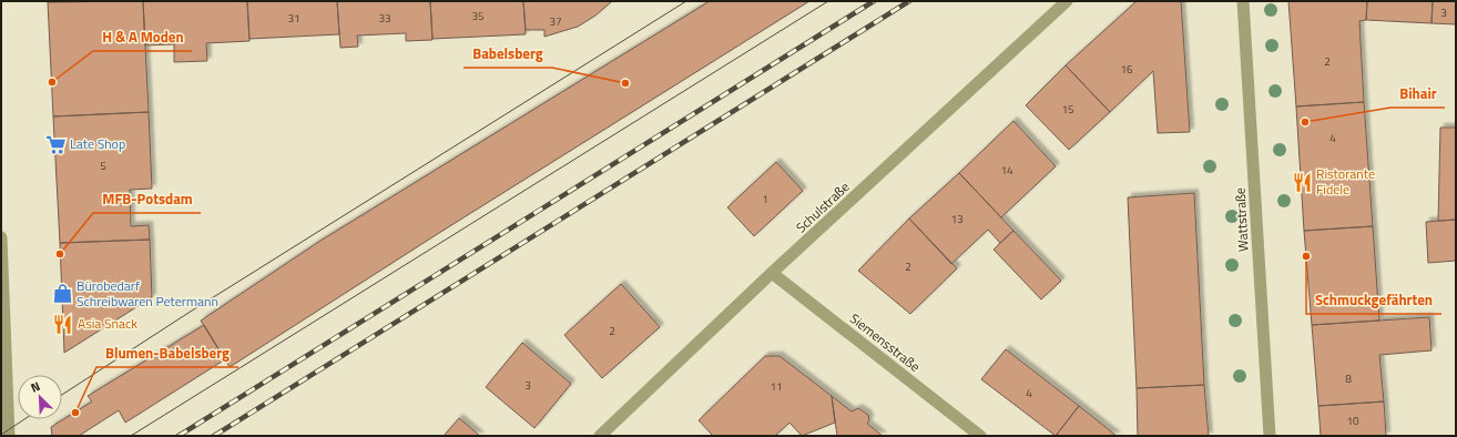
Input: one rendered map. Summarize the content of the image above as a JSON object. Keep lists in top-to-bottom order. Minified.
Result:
{"streets":{"street":["Schulstraße","Wattstraße","Siemensstraße"]},"crossings":[["Schulstraße","Siemensstraße"]],"places":{"other":["H & A Moden","Babelsberg","Bihair","MFB-Potsdam","Schmuckgefährten","Blumen-Babelsberg"],"supermarket":["Late Shop"],"restaurant":["Ristorante Fidele","Asia Snack"],"shop":["Bürobedarf Schreibwaren Petermann"]},"house_numbers":["3","35","31","33","37","2","16","15","4","5","14","1","13","2","2","8","3","11","4","10"],"north":"top left"}
